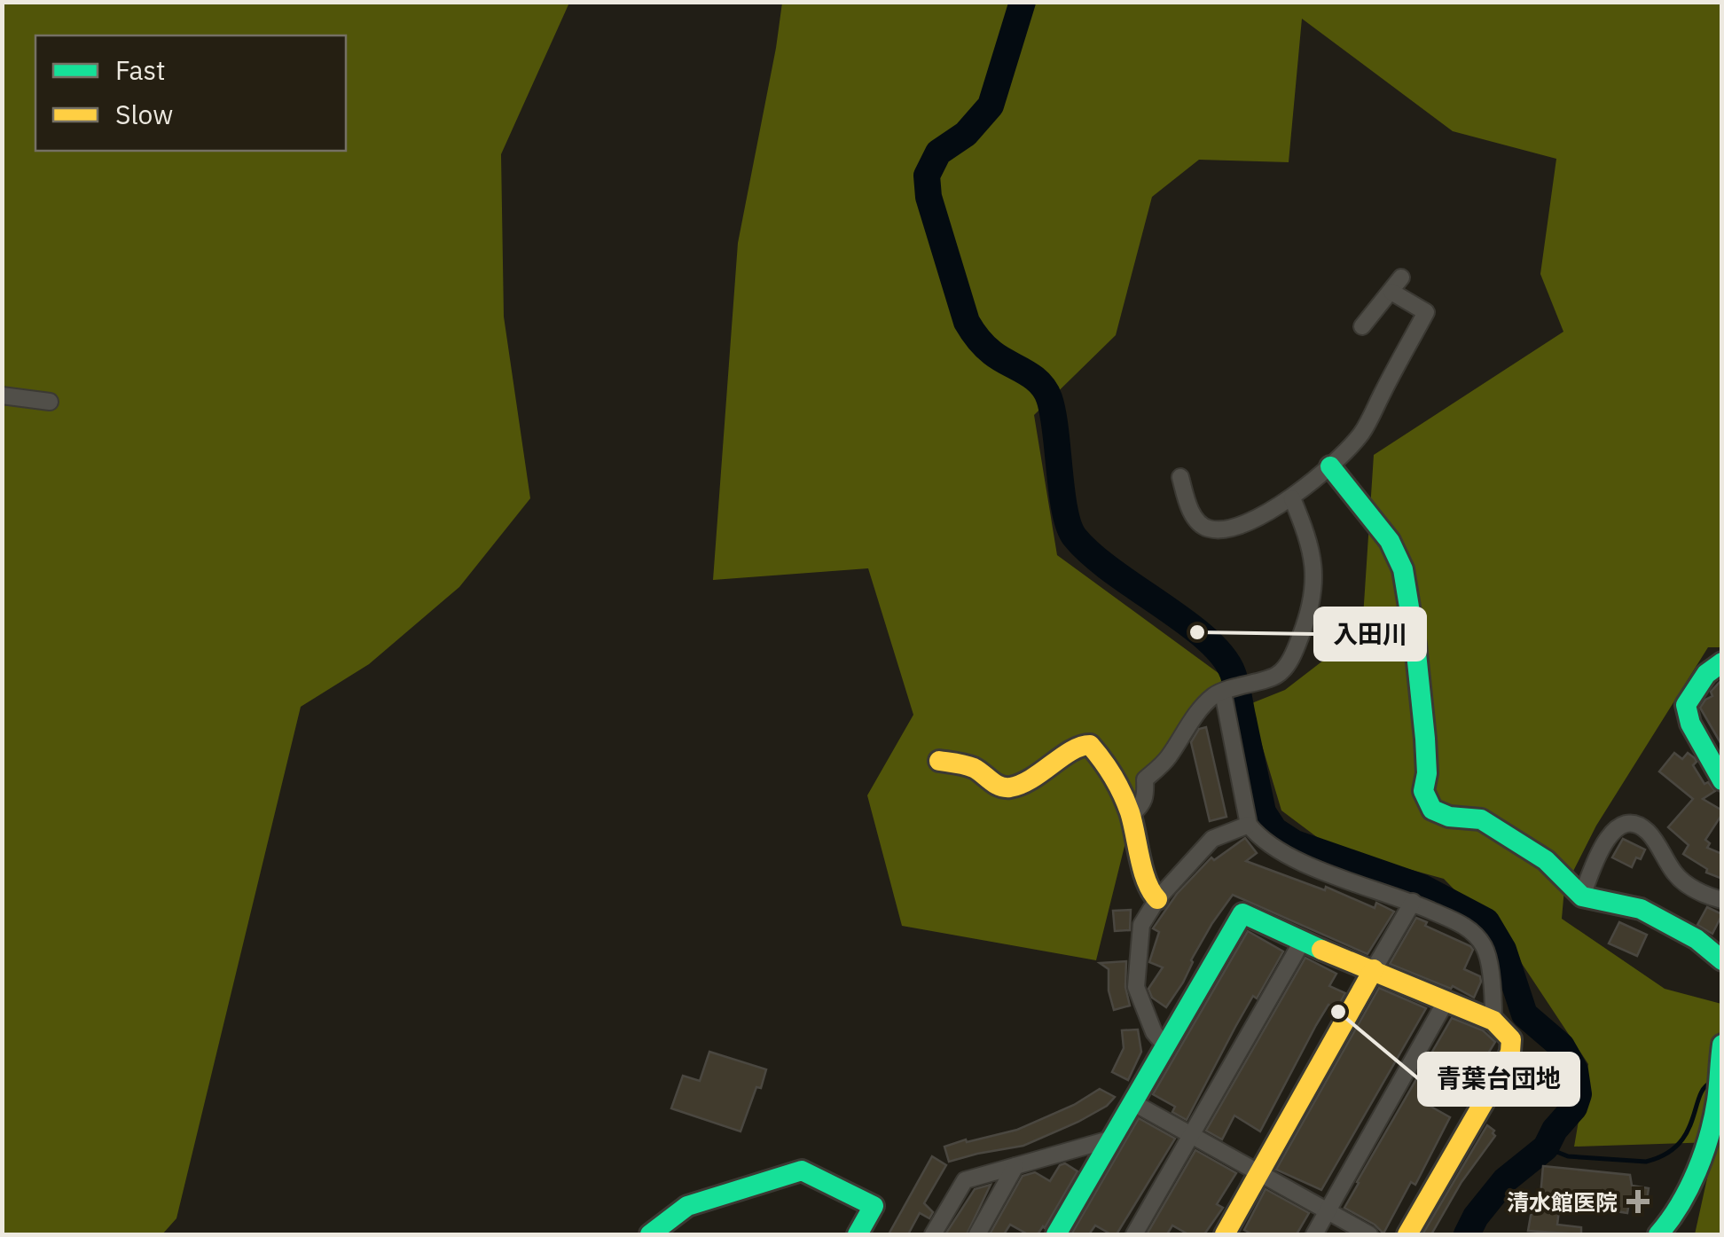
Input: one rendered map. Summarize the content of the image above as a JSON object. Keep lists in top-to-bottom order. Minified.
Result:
{"places":{"other":["入田川","青葉台団地"],"health":["清水館医院"]},"legend":["Fast","Slow"]}
